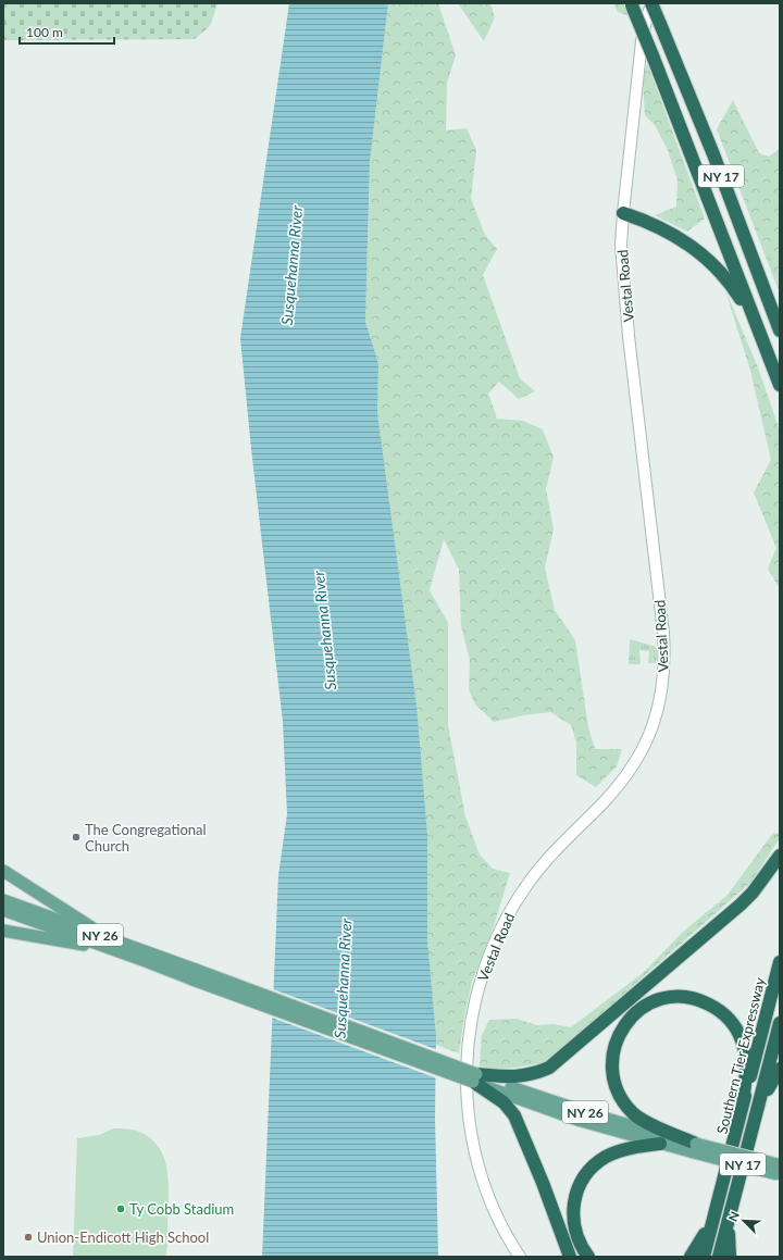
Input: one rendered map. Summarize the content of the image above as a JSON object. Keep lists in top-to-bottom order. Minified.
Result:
{"streets":{"highway":["NY 17","Southern Tier Expressway"],"main road":["NY 26"],"street":["Vestal Road"]},"crossings":[["NY 17","Vestal Road"]],"water":["Susquehanna River"],"places":["The Congregational Church","Ty Cobb Stadium","Union-Endicott High School"],"scale_bar":"100 m","north":"top left"}
